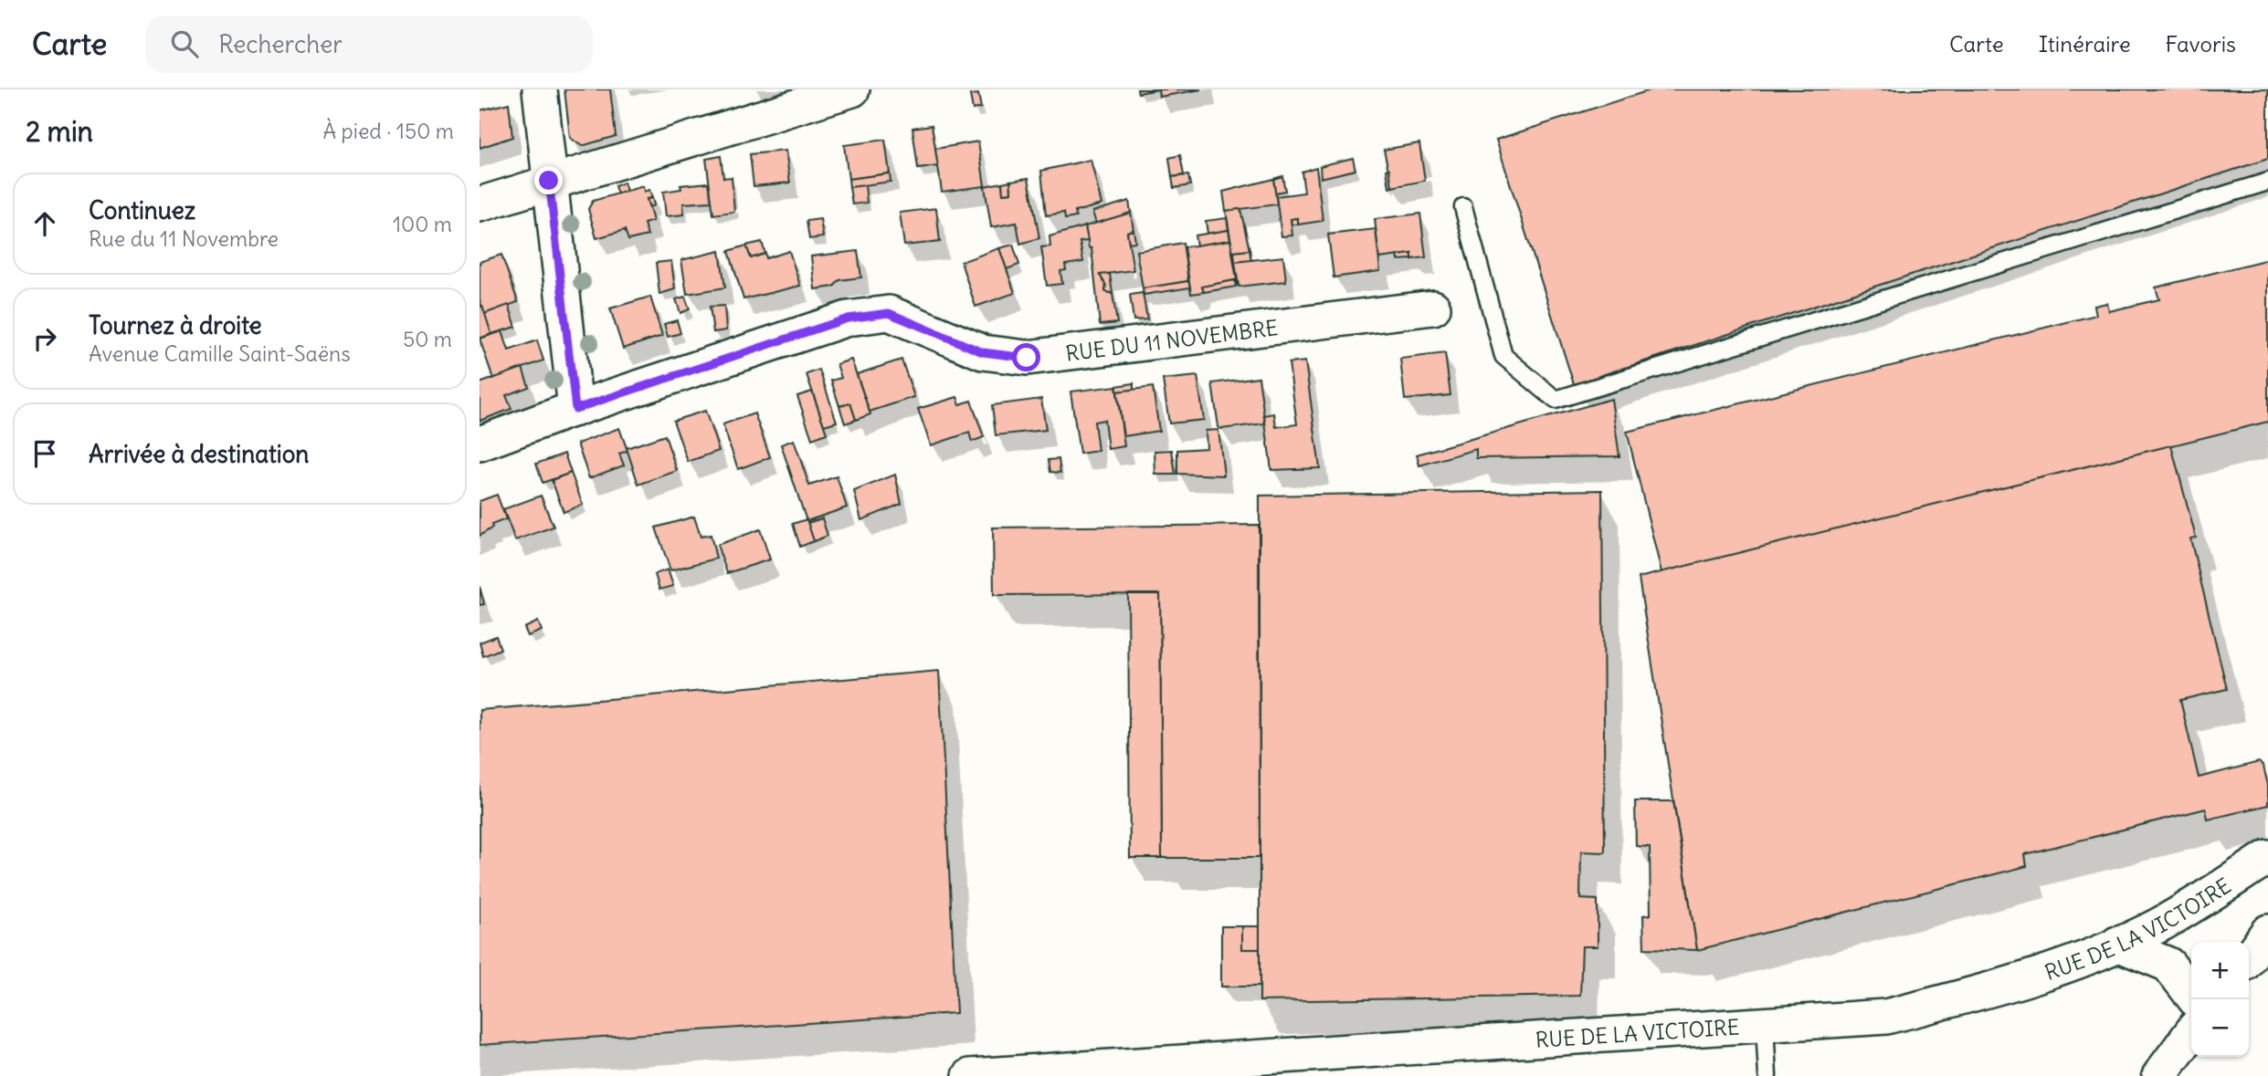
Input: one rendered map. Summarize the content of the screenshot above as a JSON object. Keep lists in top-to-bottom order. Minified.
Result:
{"streets":{"street":["RUE DU 11 NOVEMBRE","RUE DE LA VICTOIRE"]},"page":{"header":"Carte","search":"Rechercher","nav":["Carte","Itinéraire","Favoris"],"heading":["2 min","À pied · 150 m"],"list":[["Continuez","Rue du 11 Novembre","100 m"],["Tournez à droite","Avenue Camille Saint-Saëns","50 m"],"Arrivée à destination"],"map_buttons":["+","−"]}}
